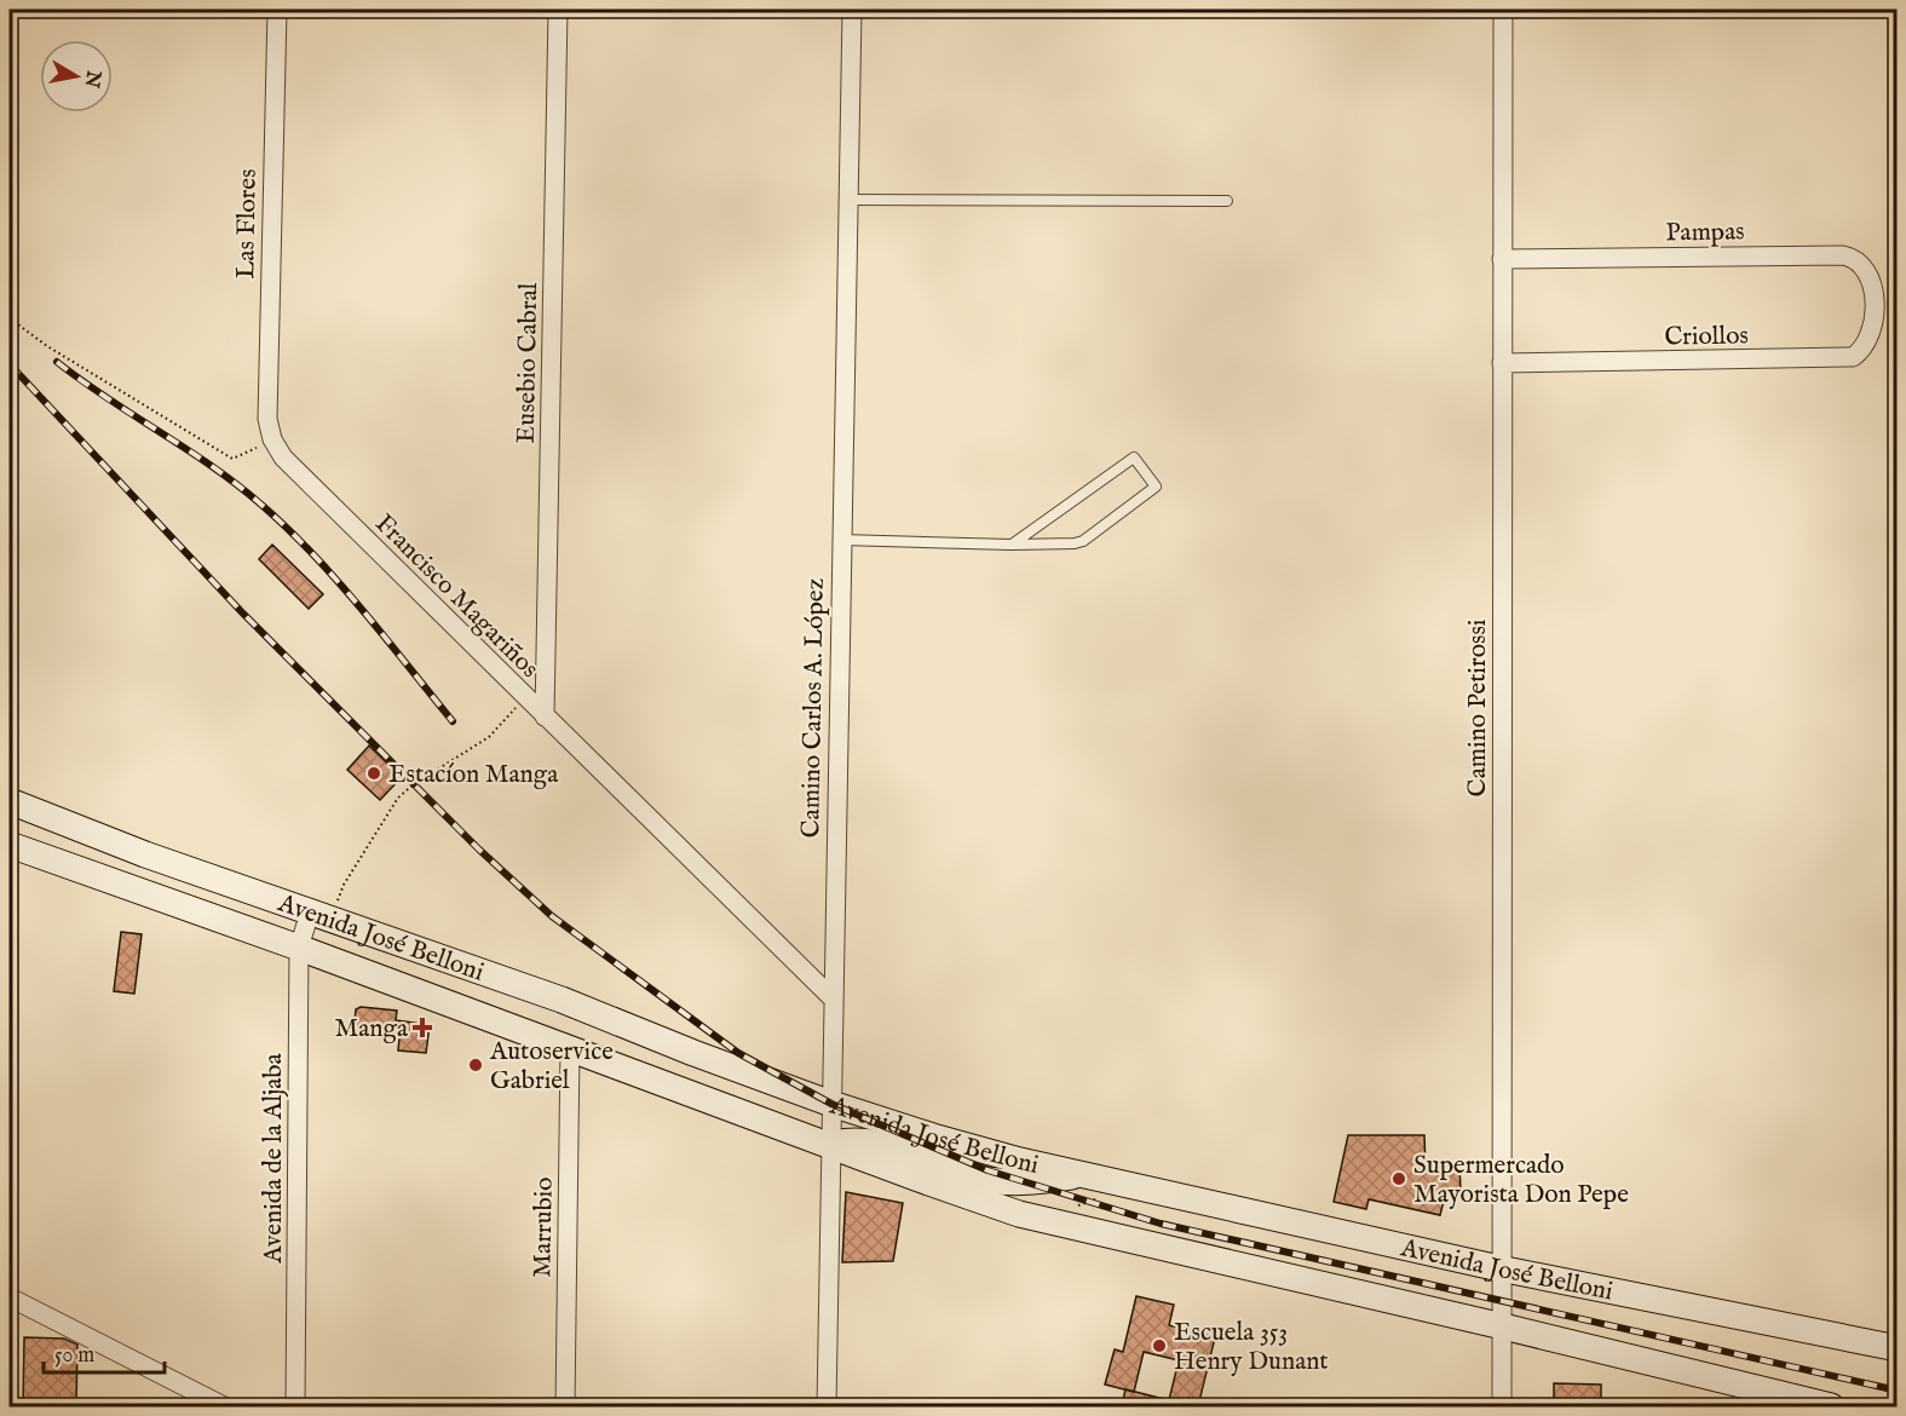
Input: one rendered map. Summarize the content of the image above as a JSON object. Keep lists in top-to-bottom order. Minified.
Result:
{"streets":{"main road":["Avenida José Belloni"],"street":["Las Flores","Pampas","Criollos","Eusebio Cabral","Francisco Magariños","Camino Carlos A. López","Camino Petirossi","Avenida de la Aljaba","Marrubio"]},"crossings":[["Las Flores","Francisco Magariños"],["Pampas","Criollos"],["Pampas","Camino Petirossi"],["Criollos","Camino Petirossi"],["Eusebio Cabral","Francisco Magariños"],["Francisco Magariños","Camino Carlos A. López"],["Camino Carlos A. López","Avenida José Belloni"],["Camino Petirossi","Avenida José Belloni"],["Avenida José Belloni","Avenida de la Aljaba"],["Avenida José Belloni","Marrubio"]],"places":{"other":["Estacíon Manga","Autoservice Gabriel","Supermercado Mayorista Don Pepe","Escuela 353 Henry Dunant"],"health":["Manga"]},"scale_bar":"50 m","north":"right"}
